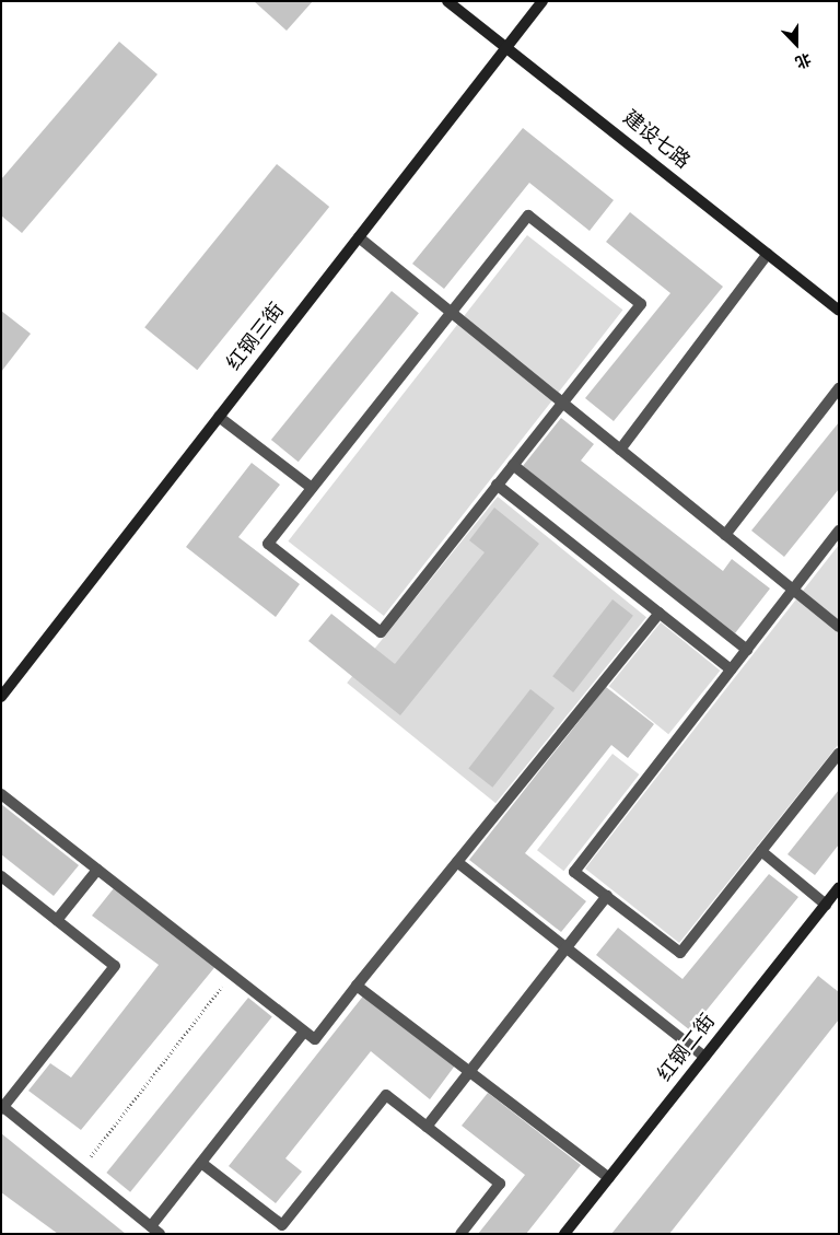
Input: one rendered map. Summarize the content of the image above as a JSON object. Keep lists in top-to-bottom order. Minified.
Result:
{"streets":{"street":["建设七路","红钢三街","红钢二街"]},"crossings":[["建设七路","红钢三街"]],"north":"bottom"}
